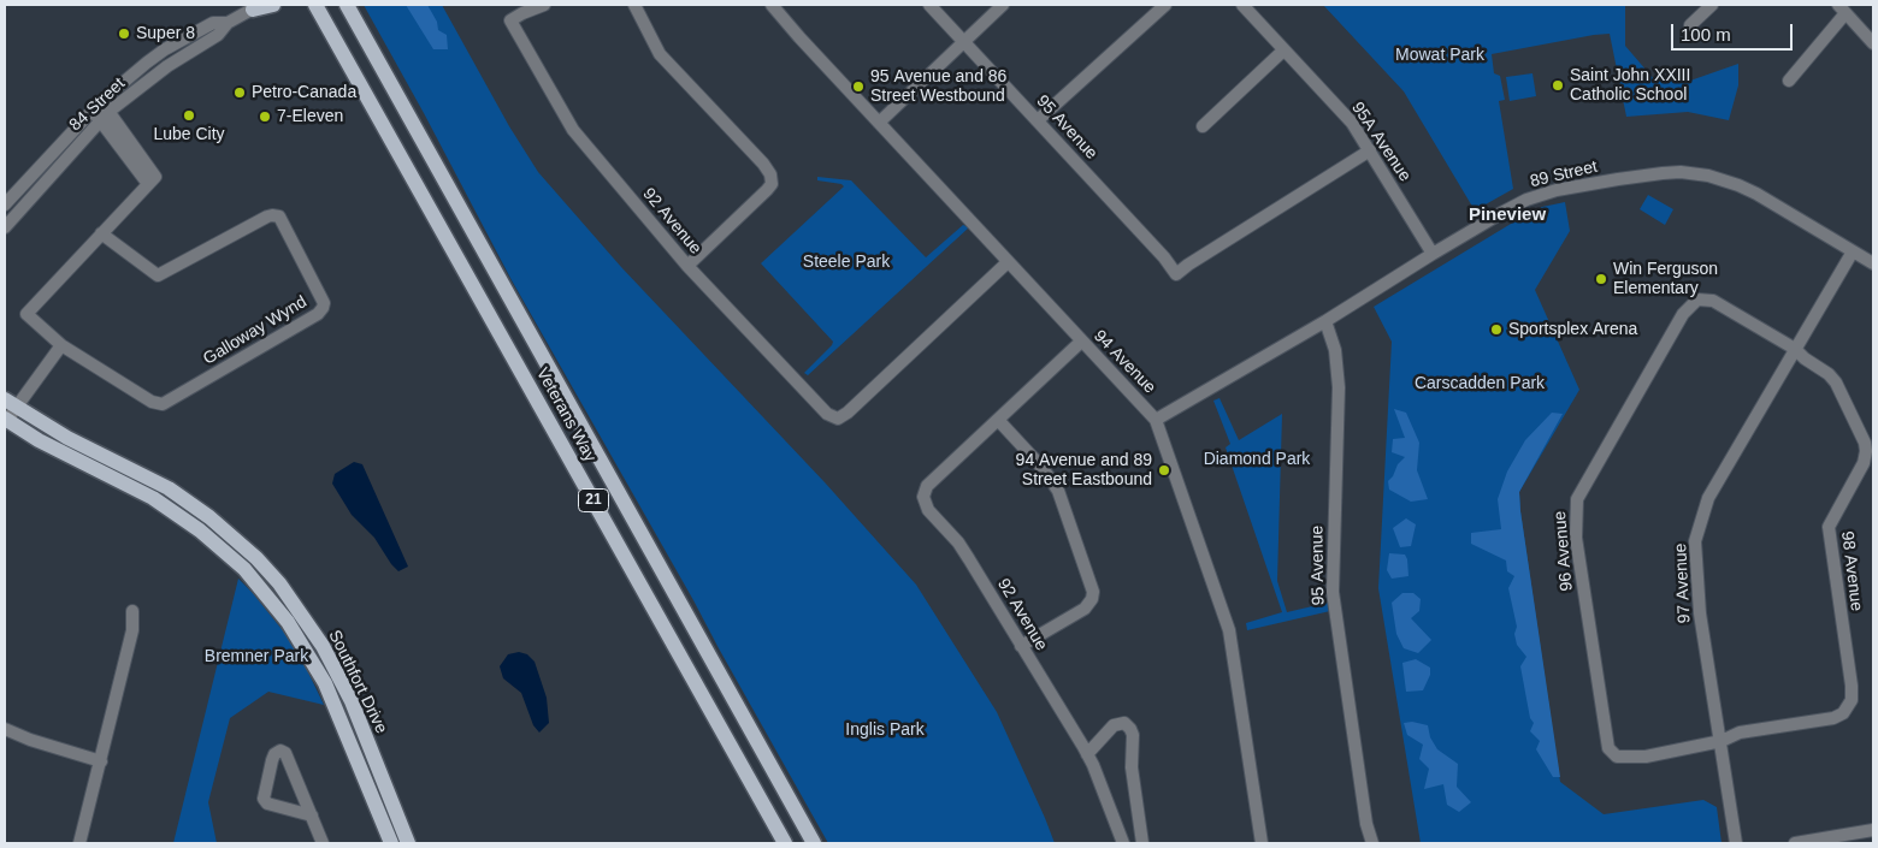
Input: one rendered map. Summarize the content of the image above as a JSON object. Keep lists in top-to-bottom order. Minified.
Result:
{"streets":{"main road":["Veterans Way","21","Southfort Drive"],"street":["84 Street","95 Avenue","95A Avenue","89 Street","92 Avenue","Galloway Wynd","94 Avenue","96 Avenue","98 Avenue","97 Avenue"]},"crossings":[["84 Street","Galloway Wynd"],["95 Avenue","95A Avenue"],["95 Avenue","89 Street"],["95A Avenue","89 Street"],["89 Street","94 Avenue"],["89 Street","97 Avenue"],["92 Avenue","94 Avenue"],["96 Avenue","98 Avenue"],["96 Avenue","97 Avenue"],["98 Avenue","97 Avenue"]],"districts":["Pineview"],"parks":["Mowat Park","Steele Park","Carscadden Park","Diamond Park","Bremner Park","Inglis Park"],"places":["Super 8","Saint John XXIII Catholic School","95 Avenue and 86 Street Westbound","Petro-Canada","Lube City","7-Eleven","Win Ferguson Elementary","Sportsplex Arena","94 Avenue and 89 Street Eastbound"],"scale_bar":"100 m"}
